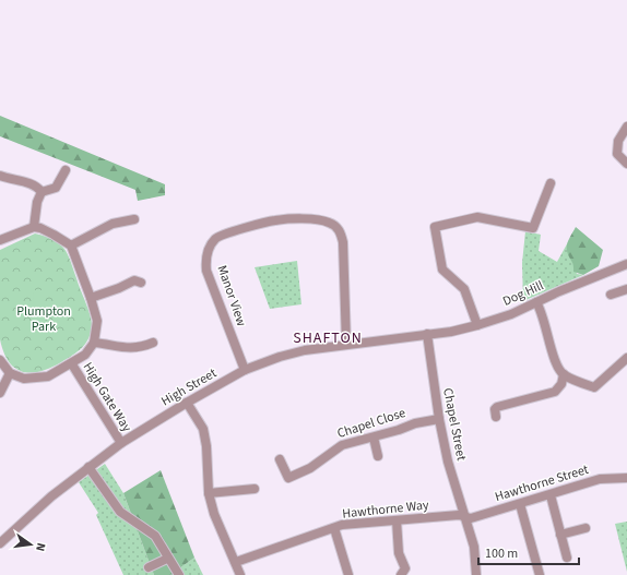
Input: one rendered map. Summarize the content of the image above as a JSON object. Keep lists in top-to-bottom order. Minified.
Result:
{"streets":{"street":["Dog Hill","Manor View","High Street","High Gate Way","Chapel Close","Chapel Street","Hawthorne Street","Hawthorne Way"]},"crossings":[["Dog Hill","High Street"],["Dog Hill","Chapel Street"],["Manor View","High Street"],["High Street","High Gate Way"],["High Street","Chapel Street"],["Chapel Close","Chapel Street"],["Chapel Street","Hawthorne Street"],["Chapel Street","Hawthorne Way"],["Hawthorne Street","Hawthorne Way"]],"districts":["SHAFTON"],"parks":["Plumpton Park"],"scale_bar":"100 m","north":"right"}
